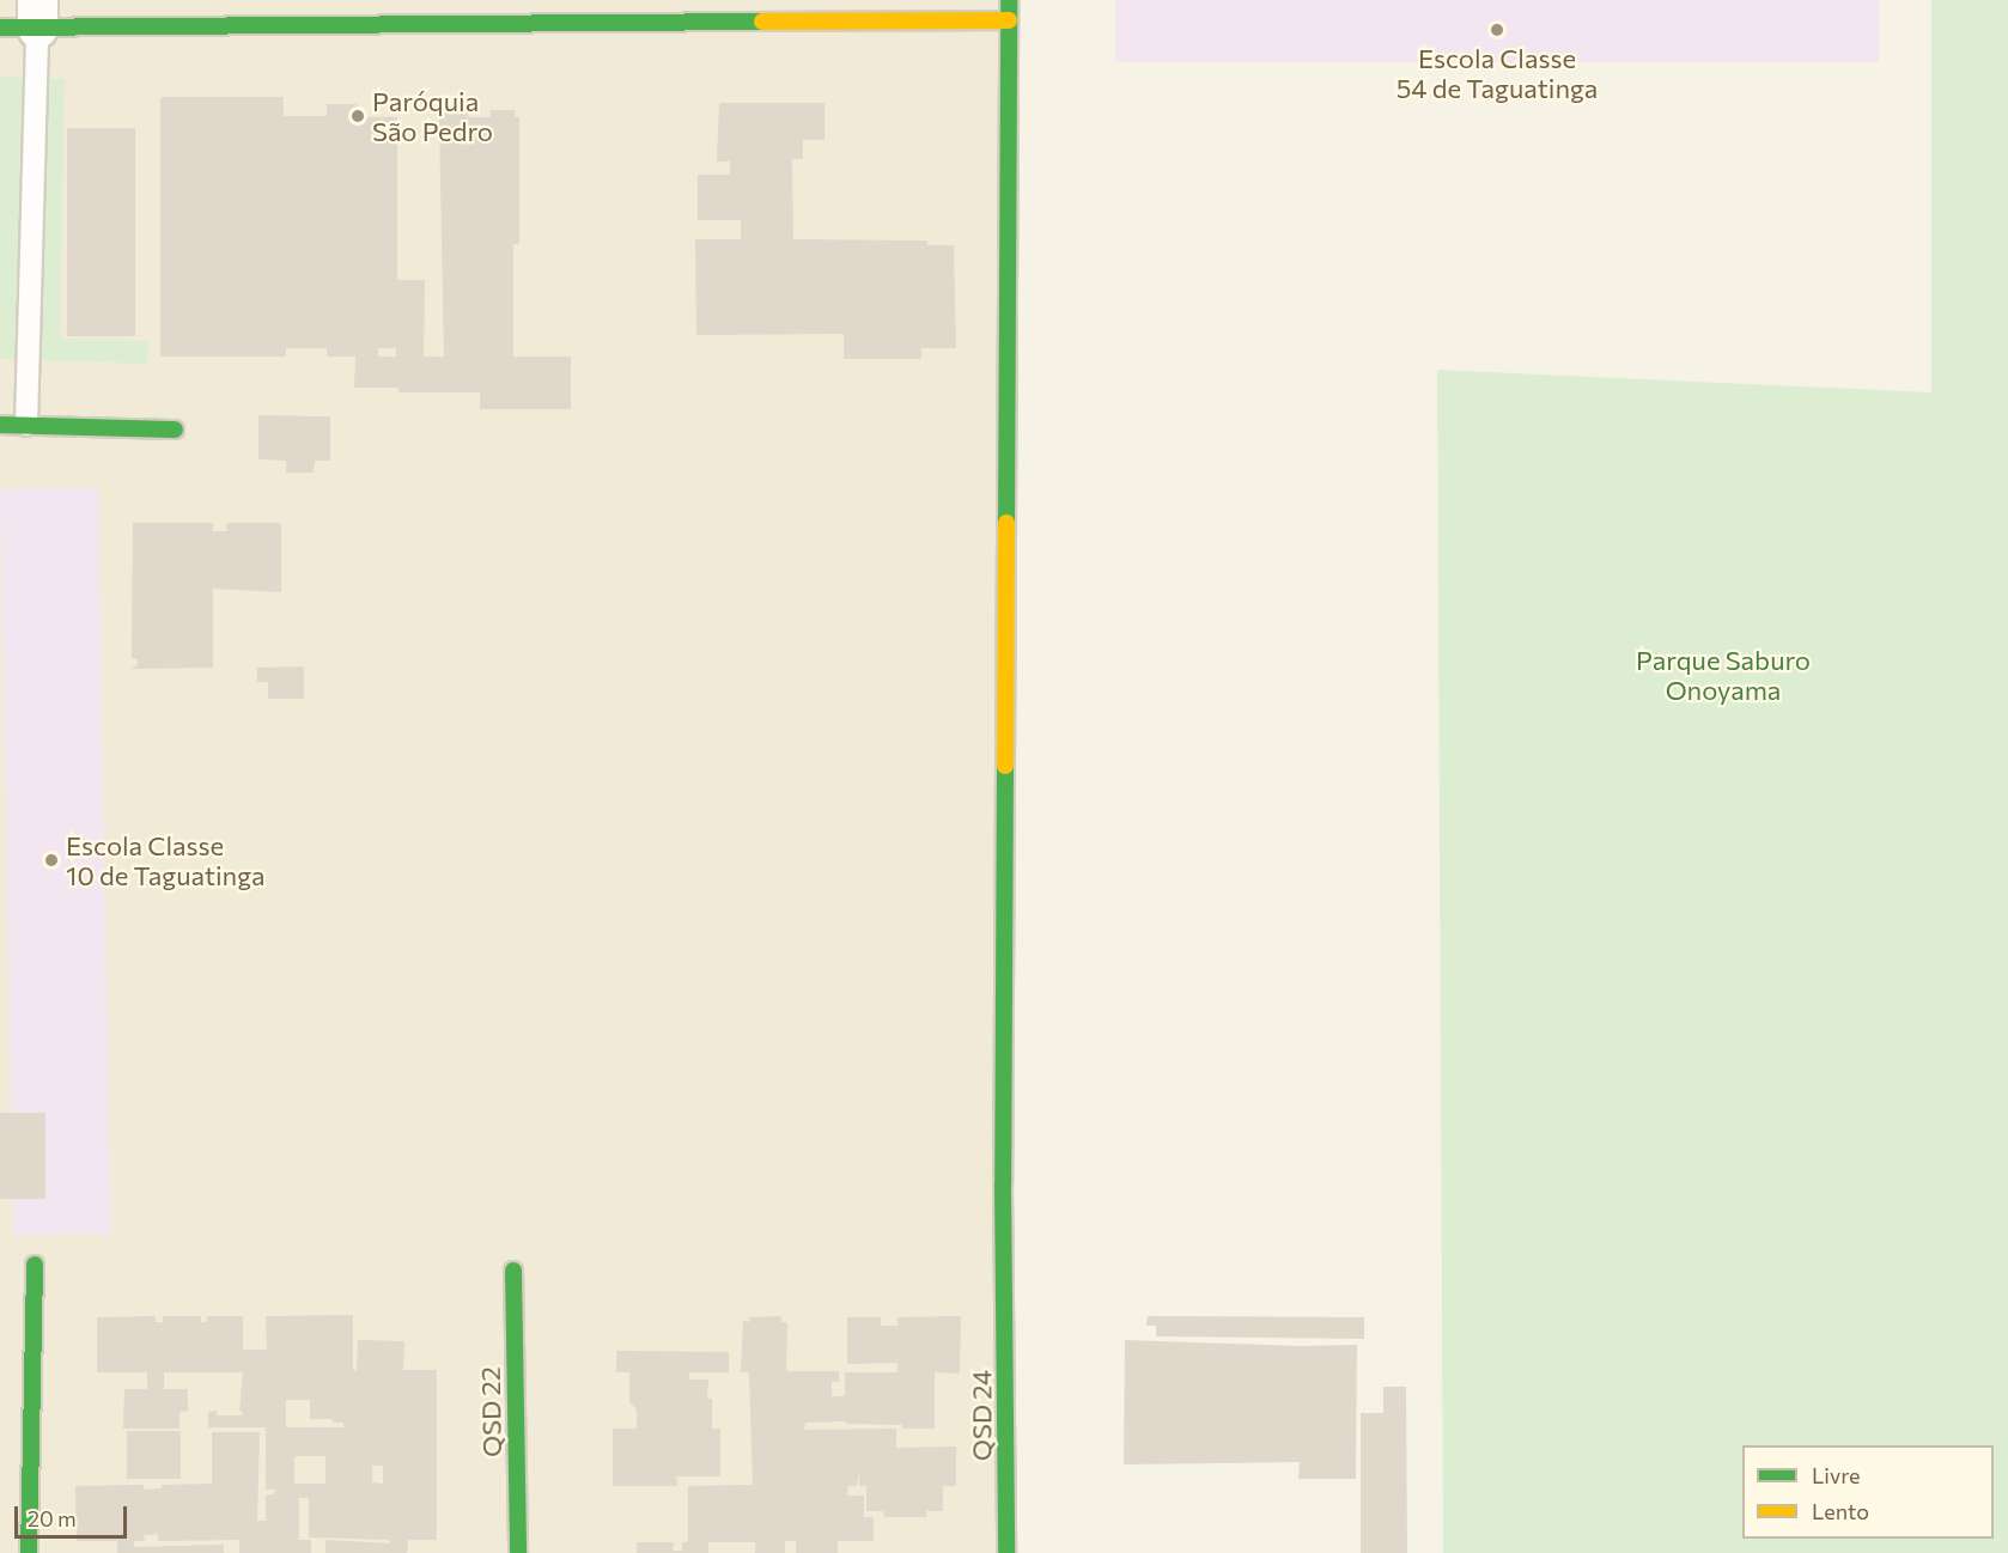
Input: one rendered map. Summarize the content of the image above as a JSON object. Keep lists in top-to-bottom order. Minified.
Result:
{"streets":{"street":["QSD 22","QSD 24"]},"parks":["Parque Saburo Onoyama"],"places":["Escola Classe 54 de Taguatinga","Paróquia São Pedro","Escola Classe 10 de Taguatinga"],"legend":["Livre","Lento"],"scale_bar":"20 m"}
